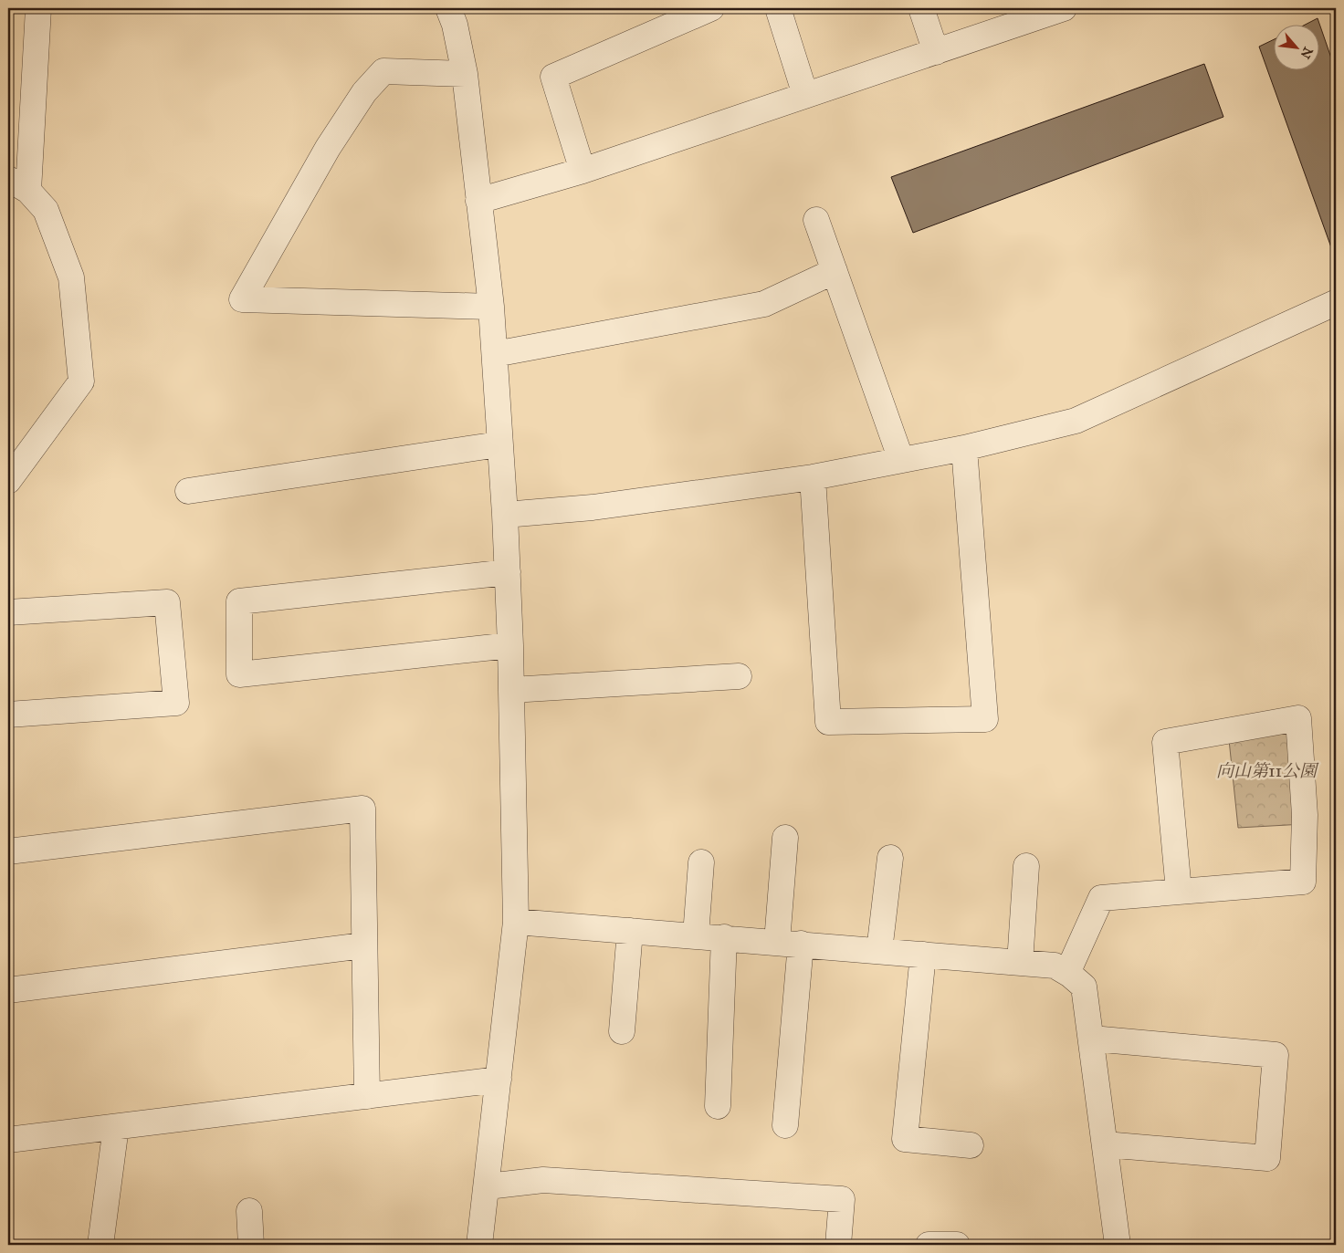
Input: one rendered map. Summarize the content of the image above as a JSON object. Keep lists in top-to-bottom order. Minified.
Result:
{"parks":["向山第11公園"],"north":"bottom right"}
